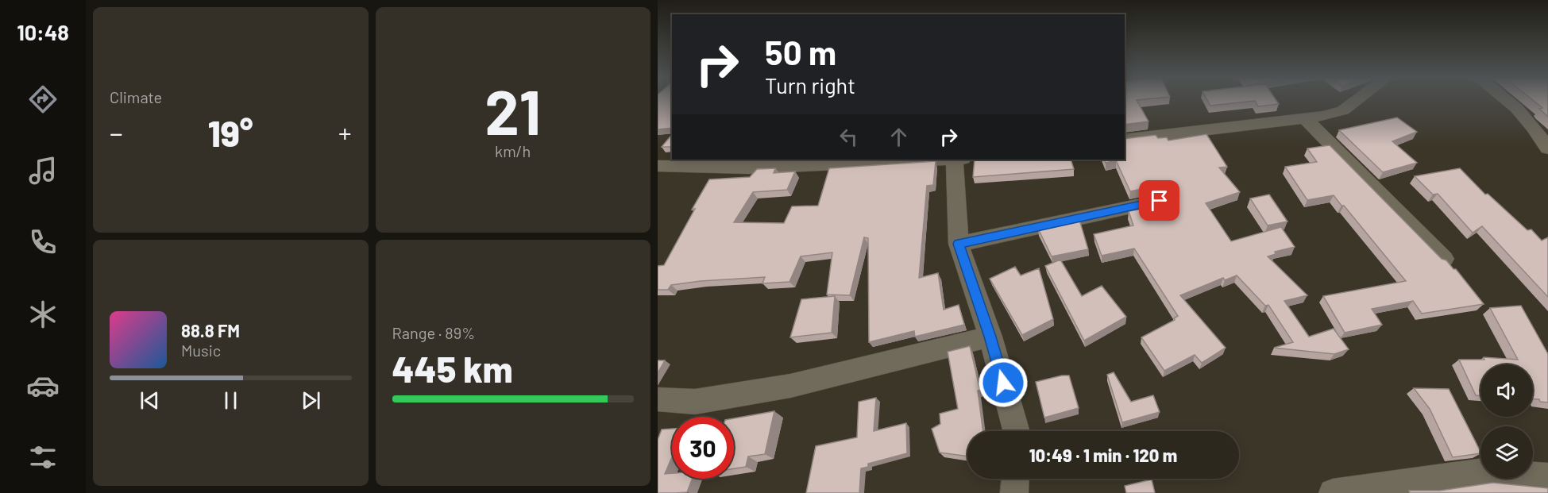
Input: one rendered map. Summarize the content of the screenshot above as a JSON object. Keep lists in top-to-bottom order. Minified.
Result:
{"page":{"tabs":"10:48","tile":["Climate",["21","km/h"],["Range · 89%","445 km"]],"turn":["50 m","Turn right"],"heat":["−","19°","+"],"song":["88.8 FM","Music"],"limit":"30","trip":"10:49 · 1 min · 120 m"}}
